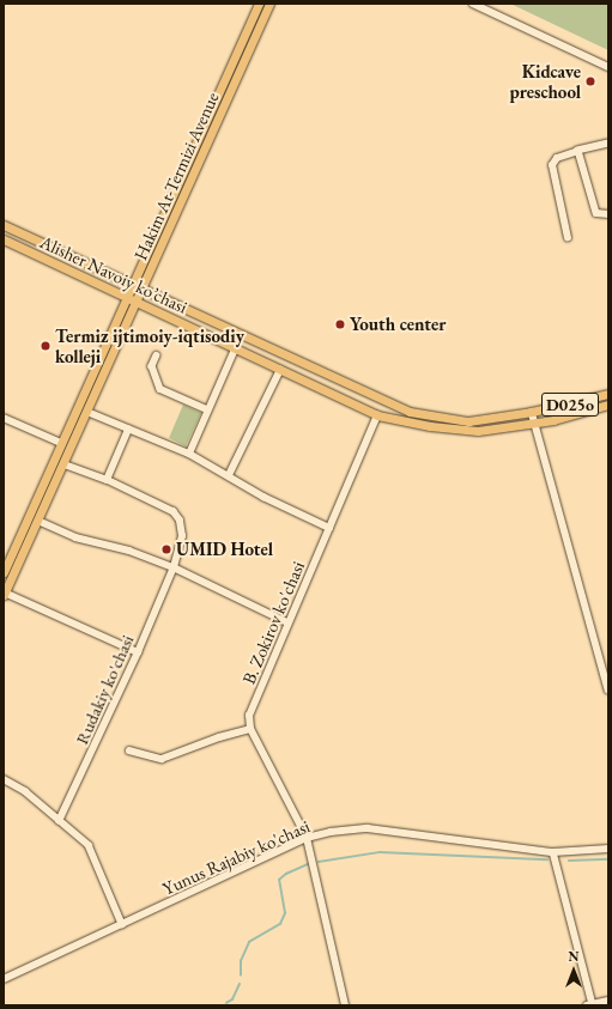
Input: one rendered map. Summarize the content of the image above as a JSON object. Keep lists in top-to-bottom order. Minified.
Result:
{"streets":{"main road":["Hakim At-Termizi Avenue","Alisher Navoiy ko’chasi","D025o"],"street":["B. Zokirov ko'chasi","Rudakiy ko'chasi","Yunus Rajabiy ko'chasi"]},"crossings":[["Hakim At-Termizi Avenue","Alisher Navoiy ko’chasi"],["Hakim At-Termizi Avenue","Rudakiy ko'chasi"],["Alisher Navoiy ko’chasi","D025o"],["Alisher Navoiy ko’chasi","B. Zokirov ko'chasi"]],"places":["Kidcave preschool","Youth center","Termiz ijtimoiy-iqtisodiy kolleji","UMID Hotel"],"north":"top"}
